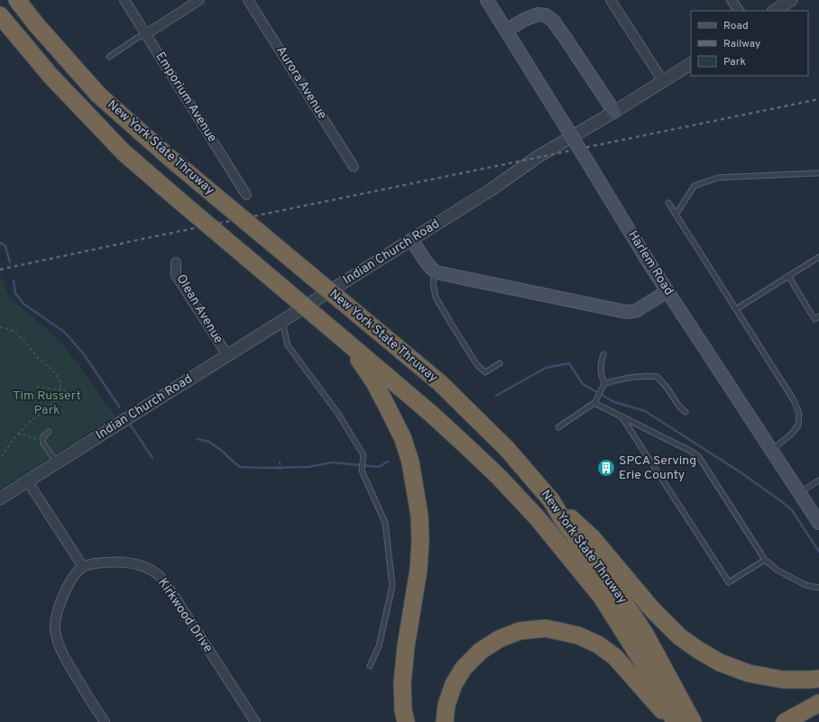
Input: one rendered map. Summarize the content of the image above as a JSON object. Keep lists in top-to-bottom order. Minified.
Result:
{"streets":{"highway":["New York State Thruway"],"main road":["Harlem Road"],"street":["Aurora Avenue","Emporium Avenue","Indian Church Road","Olean Avenue","Kirkwood Drive"]},"crossings":[["Indian Church Road","Olean Avenue"]],"parks":["Tim Russert Park"],"places":{"building":["SPCA Serving Erie County"]},"legend":["Road","Railway","Park"]}
